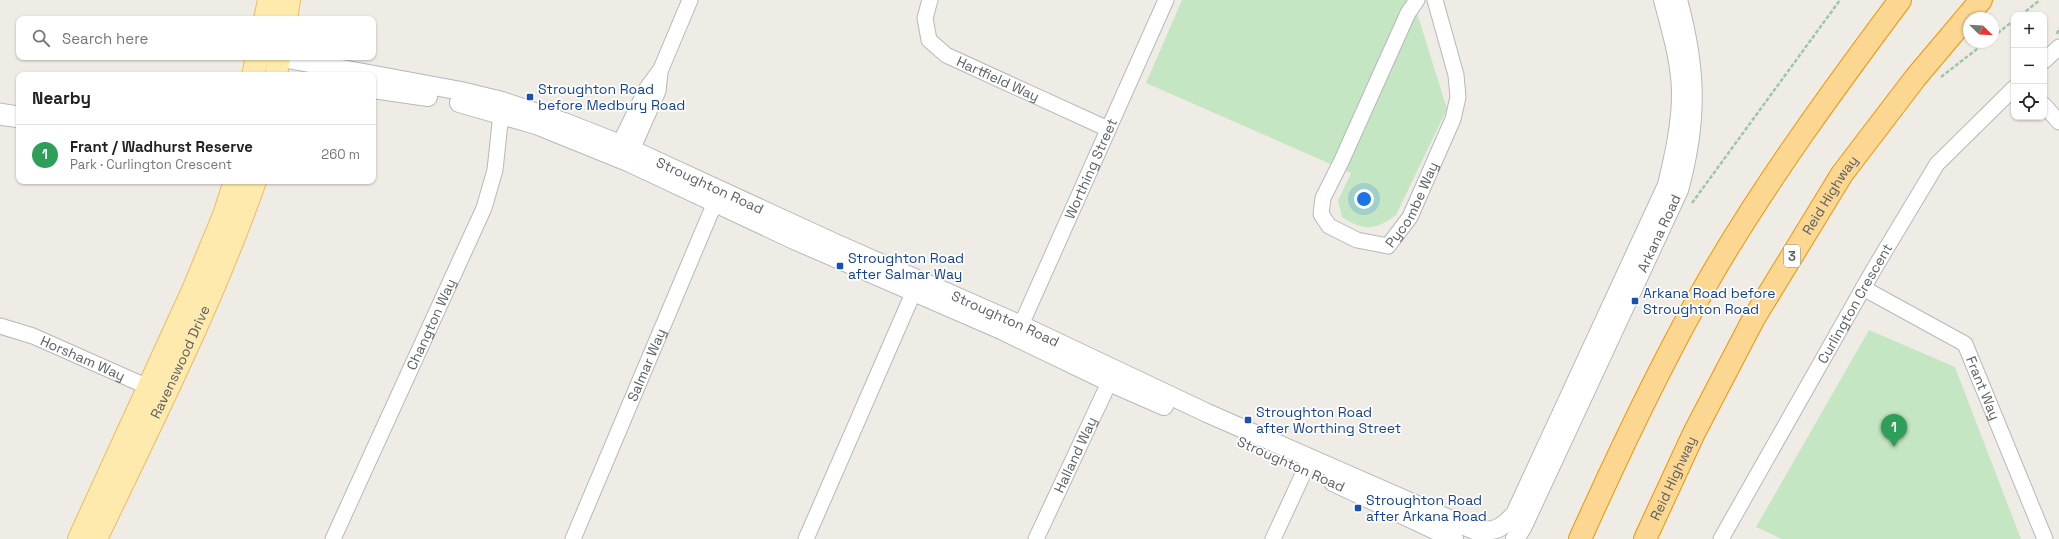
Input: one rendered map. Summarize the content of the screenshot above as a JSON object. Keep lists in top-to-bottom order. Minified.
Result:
{"streets":{"highway":["Reid Highway","3"],"main road":["Ravenswood Drive"],"street":["Hartfield Way","Worthing Street","Stroughton Road","Pycombe Way","Arkana Road","Curlington Crescent","Changton Way","Horsham Way","Salmar Way","Frant Way","Halland Way"]},"crossings":[["Hartfield Way","Worthing Street"],["Worthing Street","Stroughton Road"],["Stroughton Road","Arkana Road"],["Stroughton Road","Changton Way"],["Stroughton Road","Salmar Way"],["Stroughton Road","Halland Way"],["Curlington Crescent","Frant Way"],["Horsham Way","Ravenswood Drive"]],"places":{"transit":["Stroughton Road before Medbury Road","Stroughton Road after Salmar Way","Arkana Road before Stroughton Road","Stroughton Road after Worthing Street","Stroughton Road after Arkana Road"]},"north":"bottom right","page":{"map_buttons":["+","−"],"search":"Search here","heading":"Nearby","list":[{"mark":"1","name":"Frant / Wadhurst Reserve","note":"Park · Curlington Crescent","value":"260 m"}],"pins":"1"}}
